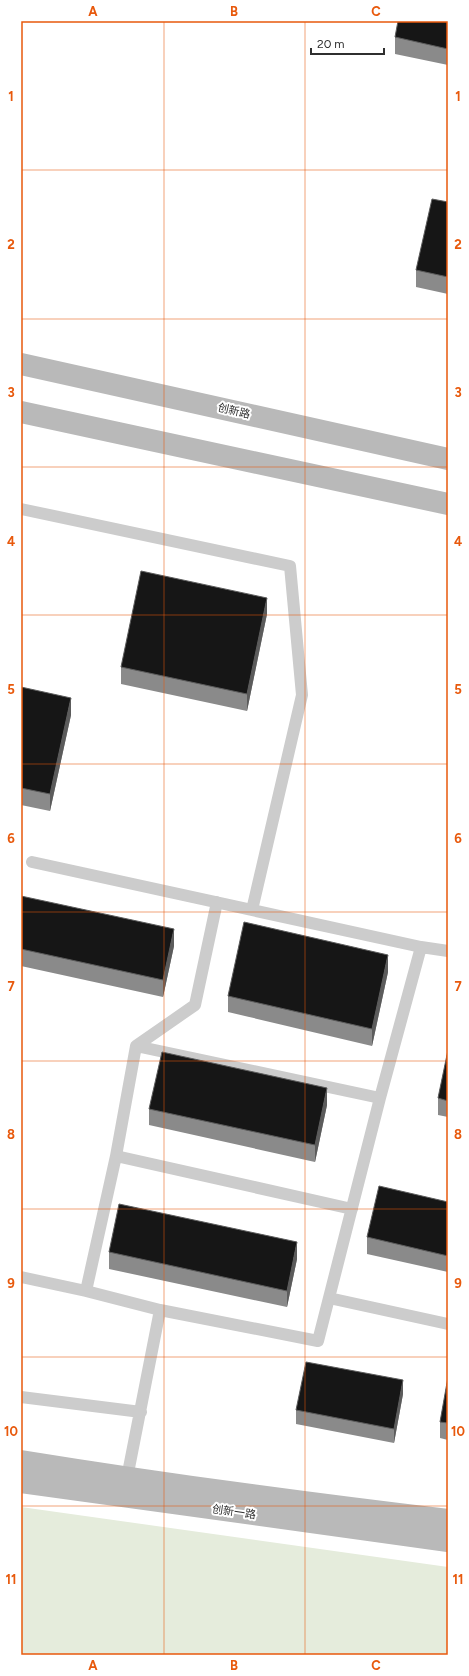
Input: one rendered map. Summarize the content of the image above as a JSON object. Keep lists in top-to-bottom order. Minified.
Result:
{"streets":{"main road":["创新路","创新一路"]},"scale_bar":"20 m","grid":{"columns":["A","B","C"],"rows":["1","2","3","4","5","6","7","8","9","10","11"]}}
